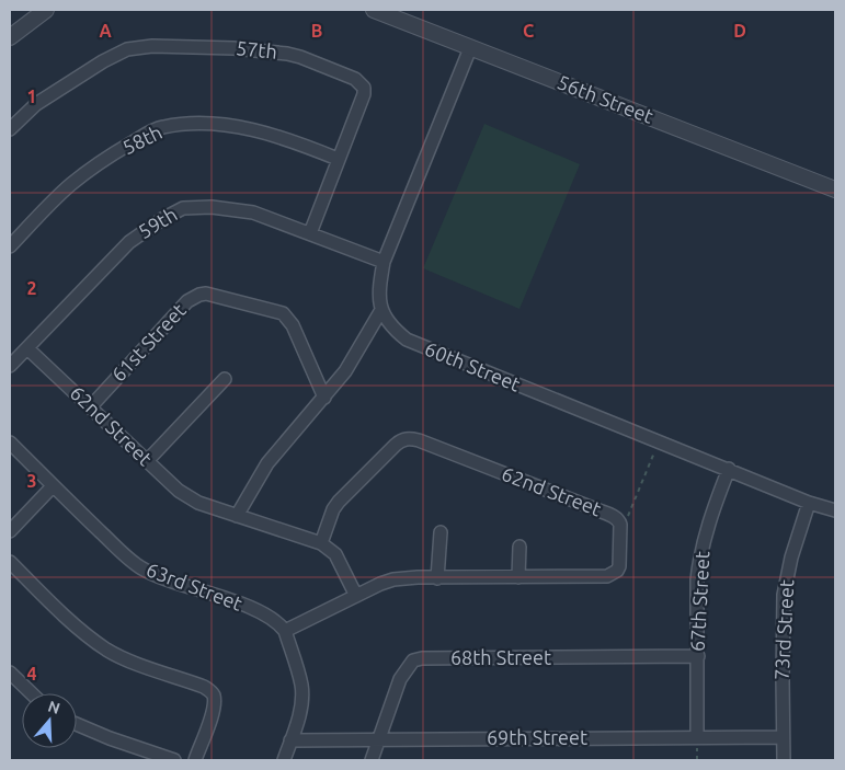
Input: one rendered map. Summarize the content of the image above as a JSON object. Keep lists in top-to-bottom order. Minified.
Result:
{"streets":{"street":["57th","56th Street","58th","59th","61st Street","60th Street","62nd Street","63rd Street","67th Street","73rd Street","68th Street","69th Street"]},"crossings":[["57th","58th"],["57th","59th"],["59th","62nd Street"],["61st Street","62nd Street"],["60th Street","67th Street"],["60th Street","73rd Street"],["62nd Street","63rd Street"],["67th Street","68th Street"],["67th Street","69th Street"],["73rd Street","69th Street"],["68th Street","69th Street"]],"north":"top","grid":{"columns":["A","B","C","D"],"rows":["1","2","3","4"]}}
